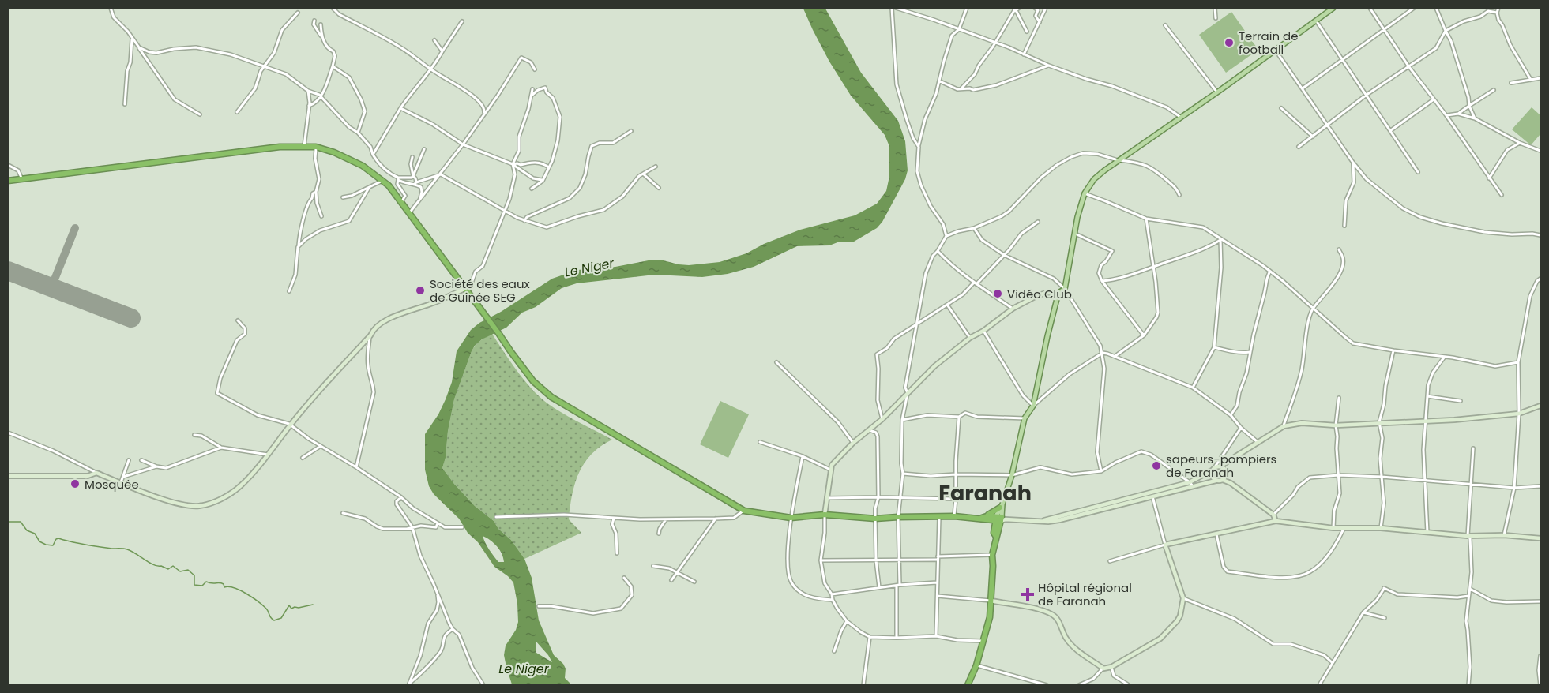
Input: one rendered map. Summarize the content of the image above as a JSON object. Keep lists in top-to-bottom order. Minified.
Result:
{"districts":["Faranah"],"water":["Le Niger"],"places":{"other":["Terrain de football","Société des eaux de Guinée SEG","Vidéo Club","sapeurs-pompiers de Faranah","Mosquée"],"health":["Hôpital régional de Faranah"]}}
